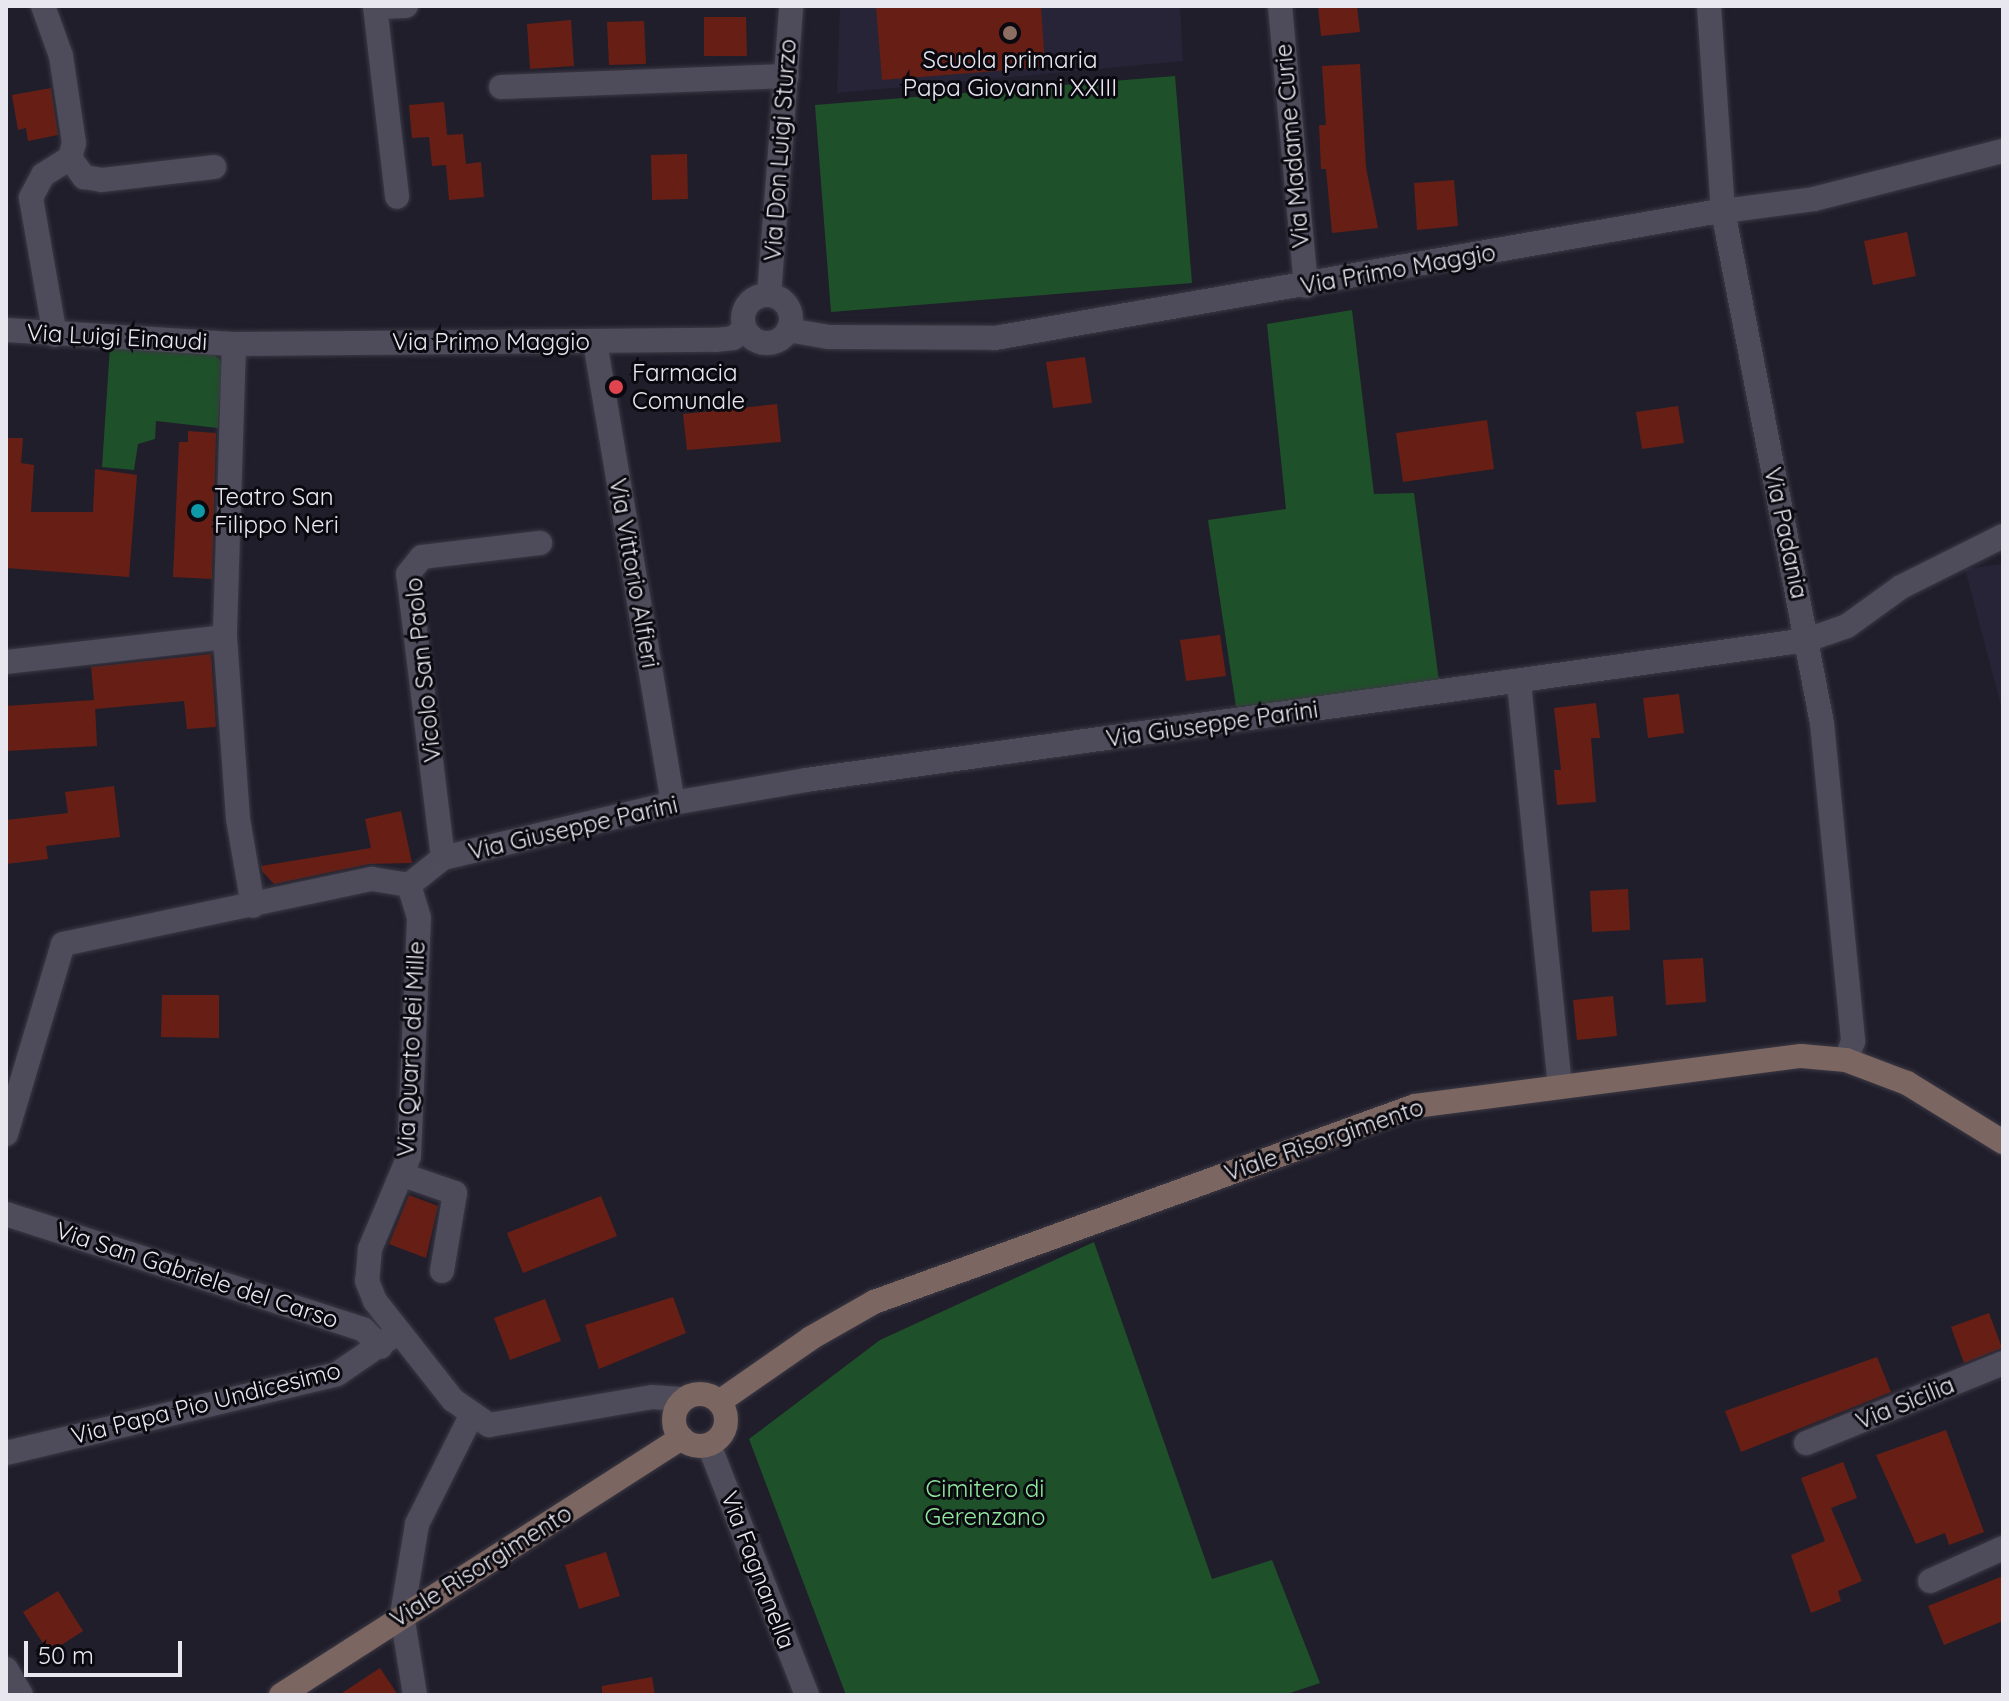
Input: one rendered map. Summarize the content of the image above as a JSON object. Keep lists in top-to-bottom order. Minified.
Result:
{"streets":{"street":["Via Madame Curie","Via Don Luigi Sturzo","Via Primo Maggio","Via Luigi Einaudi","Via Padania","Via Vittorio Alfieri","Vicolo San Paolo","Via Giuseppe Parini","Via Quarto dei Mille","Viale Risorgimento","Via San Gabriele del Carso","Via Papa Pio Undicesimo","Via Sicilia","Via Fagnanella"]},"crossings":[["Via Madame Curie","Via Primo Maggio"],["Via Don Luigi Sturzo","Via Primo Maggio"],["Via Primo Maggio","Via Luigi Einaudi"],["Via Primo Maggio","Via Padania"],["Via Primo Maggio","Via Vittorio Alfieri"],["Via Padania","Via Giuseppe Parini"],["Via Padania","Viale Risorgimento"],["Via Vittorio Alfieri","Via Giuseppe Parini"],["Vicolo San Paolo","Via Giuseppe Parini"],["Via Giuseppe Parini","Via Quarto dei Mille"],["Via Quarto dei Mille","Via San Gabriele del Carso"],["Via Quarto dei Mille","Via Papa Pio Undicesimo"],["Viale Risorgimento","Via Fagnanella"],["Via San Gabriele del Carso","Via Papa Pio Undicesimo"]],"parks":["Cimitero di Gerenzano"],"places":["Scuola primaria Papa Giovanni XXIII","Farmacia Comunale","Teatro San Filippo Neri"],"scale_bar":"50 m"}
